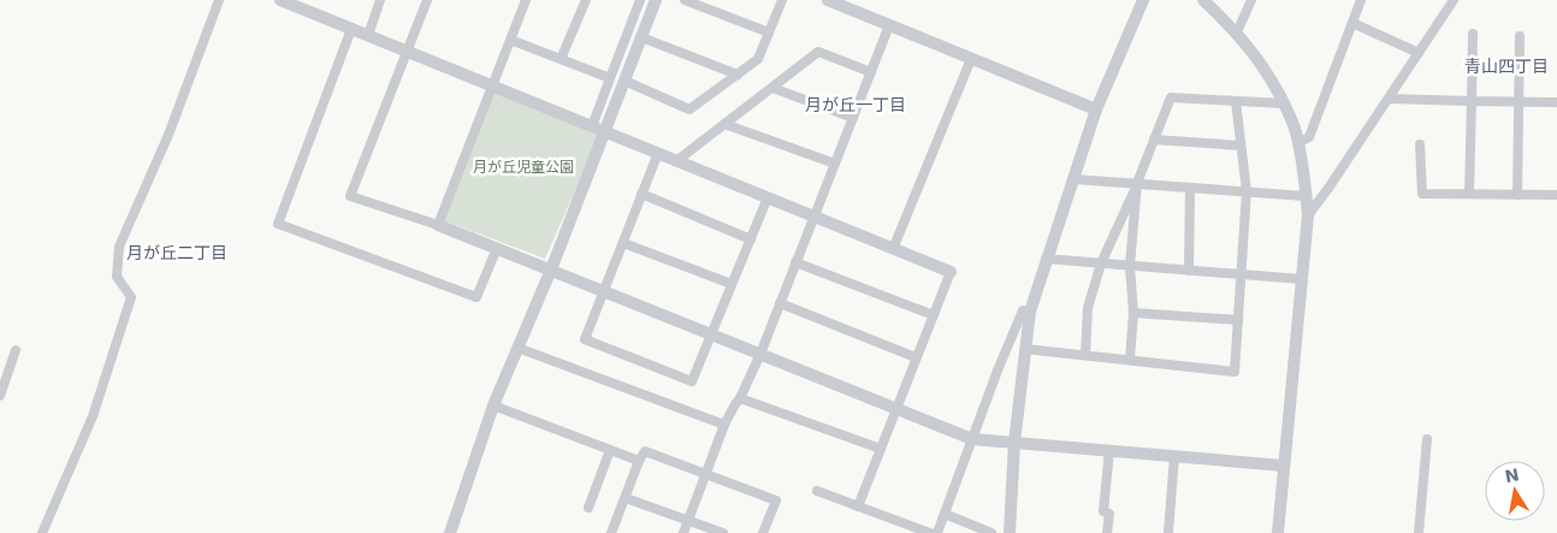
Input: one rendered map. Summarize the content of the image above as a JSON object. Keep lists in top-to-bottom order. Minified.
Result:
{"districts":["青山四丁目","月が丘一丁目","月が丘二丁目"],"parks":["月が丘児童公園"],"north":"top"}
